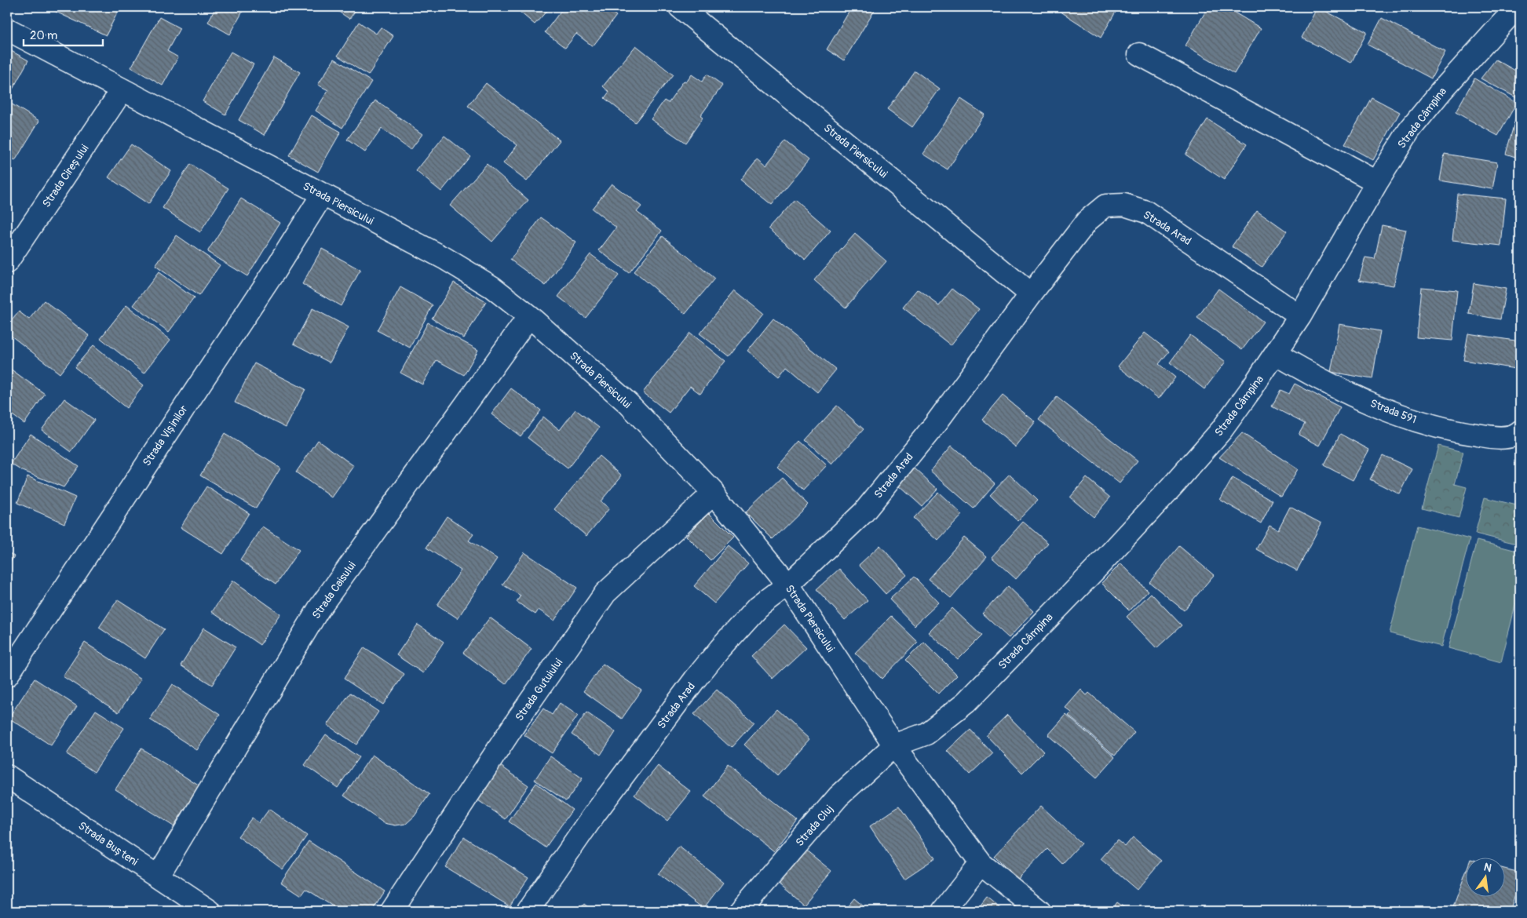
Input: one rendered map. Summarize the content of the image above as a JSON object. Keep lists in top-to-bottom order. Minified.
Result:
{"streets":{"street":["Strada Câmpina","Strada Piersicului","Strada Cireșului","Strada Arad","Strada 591","Strada Vișinilor","Strada Caisului","Strada Gutuiului","Strada Cluj","Strada Bușteni"]},"crossings":[["Strada Câmpina","Strada Piersicului"],["Strada Câmpina","Strada Arad"],["Strada Câmpina","Strada 591"],["Strada Câmpina","Strada Cluj"],["Strada Piersicului","Strada Cireșului"],["Strada Piersicului","Strada Arad"],["Strada Piersicului","Strada Vișinilor"],["Strada Piersicului","Strada Caisului"],["Strada Piersicului","Strada Gutuiului"],["Strada Piersicului","Strada Cluj"],["Strada Caisului","Strada Bușteni"]],"scale_bar":"20 m","north":"top"}
